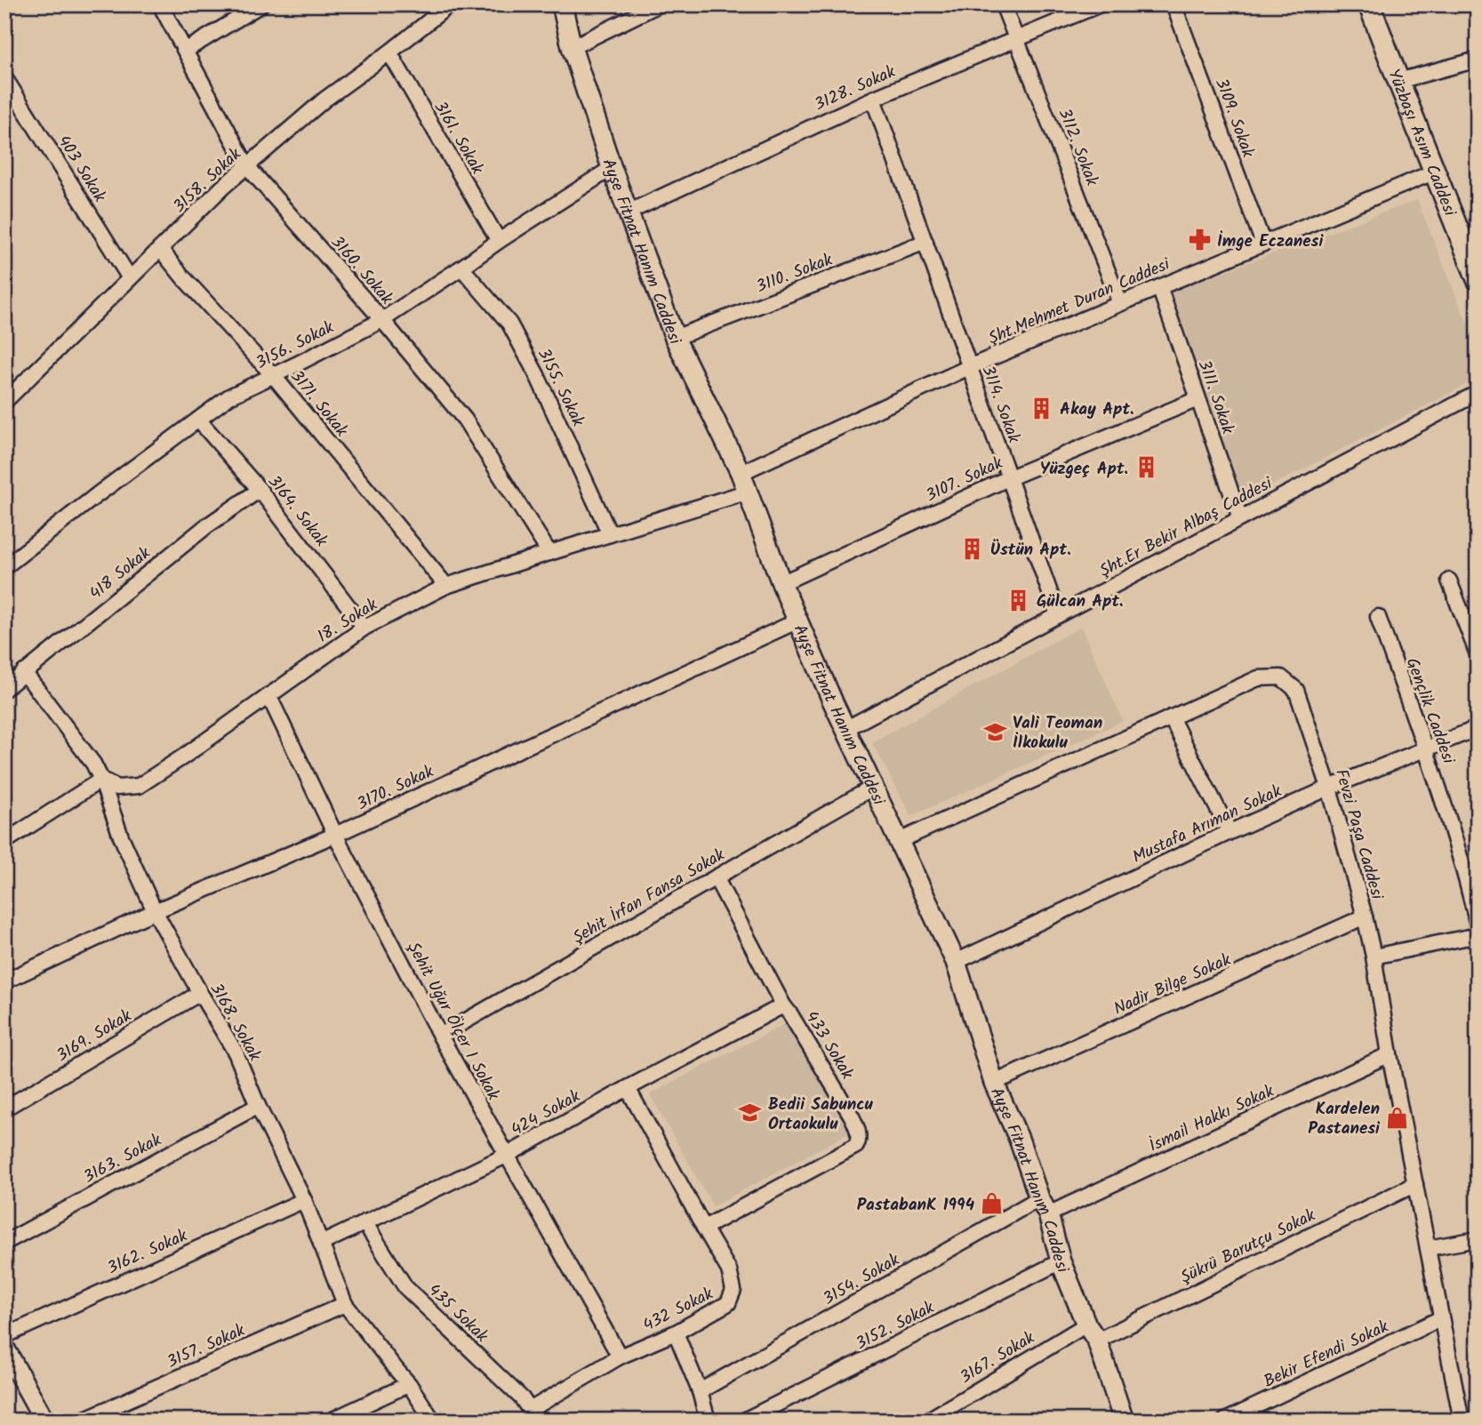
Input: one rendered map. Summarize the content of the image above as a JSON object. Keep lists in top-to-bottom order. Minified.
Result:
{"streets":{"main road":["Yüzbaşı Asım Caddesi"],"street":["3128. Sokak","3109. Sokak","3161. Sokak","3112. Sokak","403 Sokak","3158. Sokak","Ayşe Fitnat Hanım Caddesi","3160. Sokak","3110. Sokak","Şht.Mehmet Duran Caddesi","3156. Sokak","3155. Sokak","3111. Sokak","3171. Sokak","3114. Sokak","3107. Sokak","3164. Sokak","Şht.Er Bekir Albaş Caddesi","418 Sokak","18. Sokak","Gençlik Caddesi","3170. Sokak","Mustafa Arıman Sokak","Fevzi Paşa Caddesi","Şehit İrfan Fansa Sokak","Nadir Bilge Sokak","Şehit Uğur Ölçer 1 Sokak","3168. Sokak","3169. Sokak","433 Sokak","424 Sokak","İsmail Hakkı Sokak","3163. Sokak","Şükrü Barutçu Sokak","3162. Sokak","3154. Sokak","432 Sokak","435 Sokak","3152. Sokak","3157. Sokak","Bekir Efendi Sokak","3167. Sokak"]},"crossings":[["3128. Sokak","3112. Sokak"],["3128. Sokak","Ayşe Fitnat Hanım Caddesi"],["3128. Sokak","3114. Sokak"],["3109. Sokak","Şht.Mehmet Duran Caddesi"],["3161. Sokak","3158. Sokak"],["3161. Sokak","3156. Sokak"],["Yüzbaşı Asım Caddesi","Şht.Mehmet Duran Caddesi"],["3112. Sokak","Şht.Mehmet Duran Caddesi"],["403 Sokak","3158. Sokak"],["3158. Sokak","3160. Sokak"],["3158. Sokak","3171. Sokak"],["Ayşe Fitnat Hanım Caddesi","3110. Sokak"],["Ayşe Fitnat Hanım Caddesi","Şht.Mehmet Duran Caddesi"],["Ayşe Fitnat Hanım Caddesi","3156. Sokak"],["Ayşe Fitnat Hanım Caddesi","3107. Sokak"],["Ayşe Fitnat Hanım Caddesi","Şht.Er Bekir Albaş Caddesi"],["Ayşe Fitnat Hanım Caddesi","18. Sokak"],["Ayşe Fitnat Hanım Caddesi","3170. Sokak"],["Ayşe Fitnat Hanım Caddesi","Mustafa Arıman Sokak"],["Ayşe Fitnat Hanım Caddesi","Fevzi Paşa Caddesi"],["Ayşe Fitnat Hanım Caddesi","Şehit İrfan Fansa Sokak"],["Ayşe Fitnat Hanım Caddesi","Nadir Bilge Sokak"],["Ayşe Fitnat Hanım Caddesi","İsmail Hakkı Sokak"],["Ayşe Fitnat Hanım Caddesi","Şükrü Barutçu Sokak"],["Ayşe Fitnat Hanım Caddesi","3154. Sokak"],["Ayşe Fitnat Hanım Caddesi","3152. Sokak"],["Ayşe Fitnat Hanım Caddesi","3167. Sokak"],["3160. Sokak","3156. Sokak"],["3160. Sokak","18. Sokak"],["3110. Sokak","3114. Sokak"],["Şht.Mehmet Duran Caddesi","3111. Sokak"],["Şht.Mehmet Duran Caddesi","3114. Sokak"],["3156. Sokak","3155. Sokak"],["3156. Sokak","3171. Sokak"],["3156. Sokak","3164. Sokak"],["3155. Sokak","18. Sokak"],["3111. Sokak","3107. Sokak"],["3111. Sokak","Şht.Er Bekir Albaş Caddesi"],["3171. Sokak","18. Sokak"],["3114. Sokak","3107. Sokak"],["3114. Sokak","Şht.Er Bekir Albaş Caddesi"],["3164. Sokak","418 Sokak"],["3164. Sokak","18. Sokak"],["418 Sokak","3168. Sokak"],["18. Sokak","Şehit Uğur Ölçer 1 Sokak"],["18. Sokak","3168. Sokak"],["Gençlik Caddesi","Mustafa Arıman Sokak"],["3170. Sokak","Şehit Uğur Ölçer 1 Sokak"],["3170. Sokak","3168. Sokak"],["Mustafa Arıman Sokak","Fevzi Paşa Caddesi"],["Fevzi Paşa Caddesi","Nadir Bilge Sokak"],["Fevzi Paşa Caddesi","İsmail Hakkı Sokak"],["Fevzi Paşa Caddesi","Şükrü Barutçu Sokak"],["Fevzi Paşa Caddesi","Bekir Efendi Sokak"],["Şehit İrfan Fansa Sokak","Şehit Uğur Ölçer 1 Sokak"],["Şehit İrfan Fansa Sokak","433 Sokak"],["Şehit Uğur Ölçer 1 Sokak","424 Sokak"],["Şehit Uğur Ölçer 1 Sokak","432 Sokak"],["3168. Sokak","3169. Sokak"],["3168. Sokak","424 Sokak"],["3168. Sokak","3163. Sokak"],["3168. Sokak","3162. Sokak"],["3168. Sokak","3157. Sokak"],["433 Sokak","424 Sokak"],["433 Sokak","432 Sokak"],["424 Sokak","432 Sokak"],["424 Sokak","435 Sokak"],["İsmail Hakkı Sokak","3154. Sokak"],["Şükrü Barutçu Sokak","3167. Sokak"],["432 Sokak","435 Sokak"]],"places":{"pharmacy":["İmge Eczanesi"],"building":["Akay Apt.","Yüzgeç Apt.","Üstün Apt.","Gülcan Apt."],"school or university":["Vali Teoman İlkokulu","Bedii Sabuncu Ortaokulu"],"shop":["Kardelen Pastanesi","PastabanK 1994"]}}
